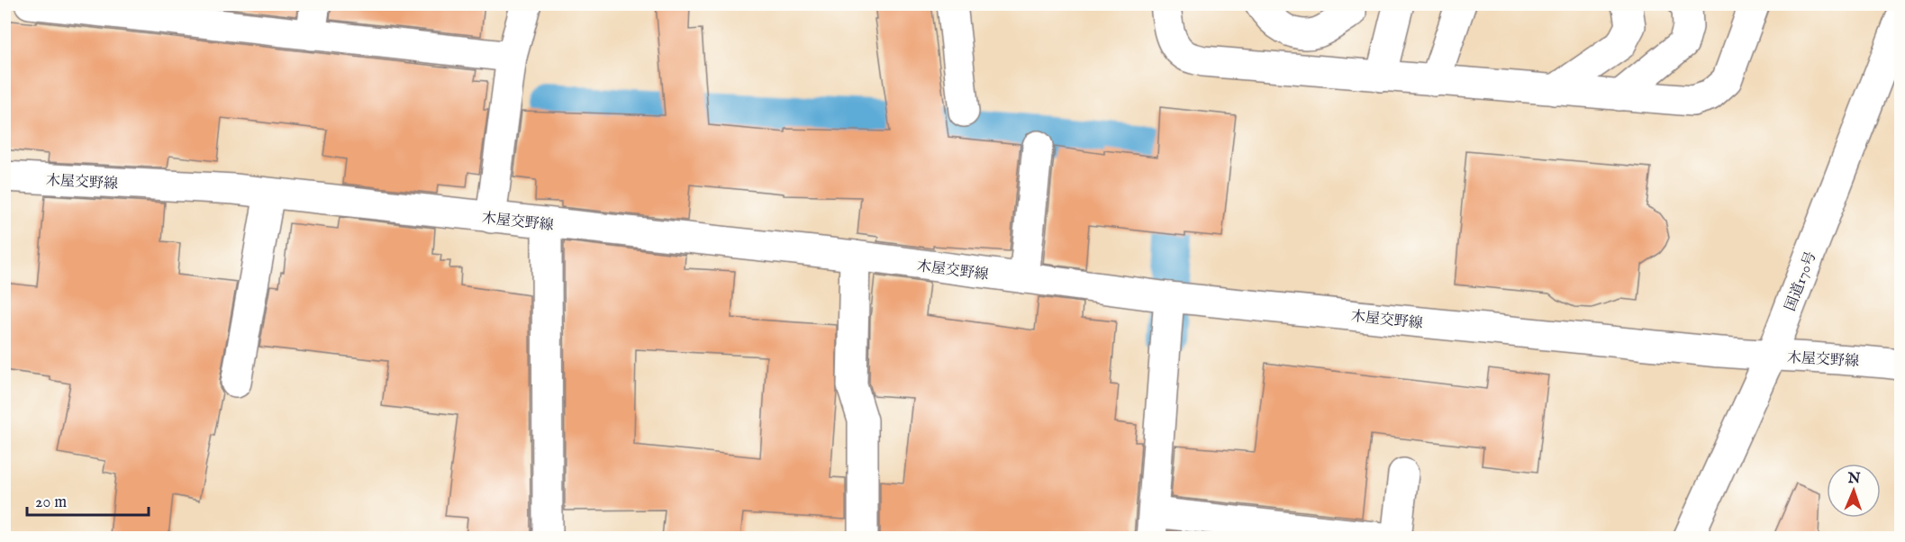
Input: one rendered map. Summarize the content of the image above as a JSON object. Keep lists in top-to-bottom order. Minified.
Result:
{"streets":{"main road":["木屋交野線","国道170号"]},"crossings":[["木屋交野線","国道170号"]],"scale_bar":"20 m","north":"top"}
